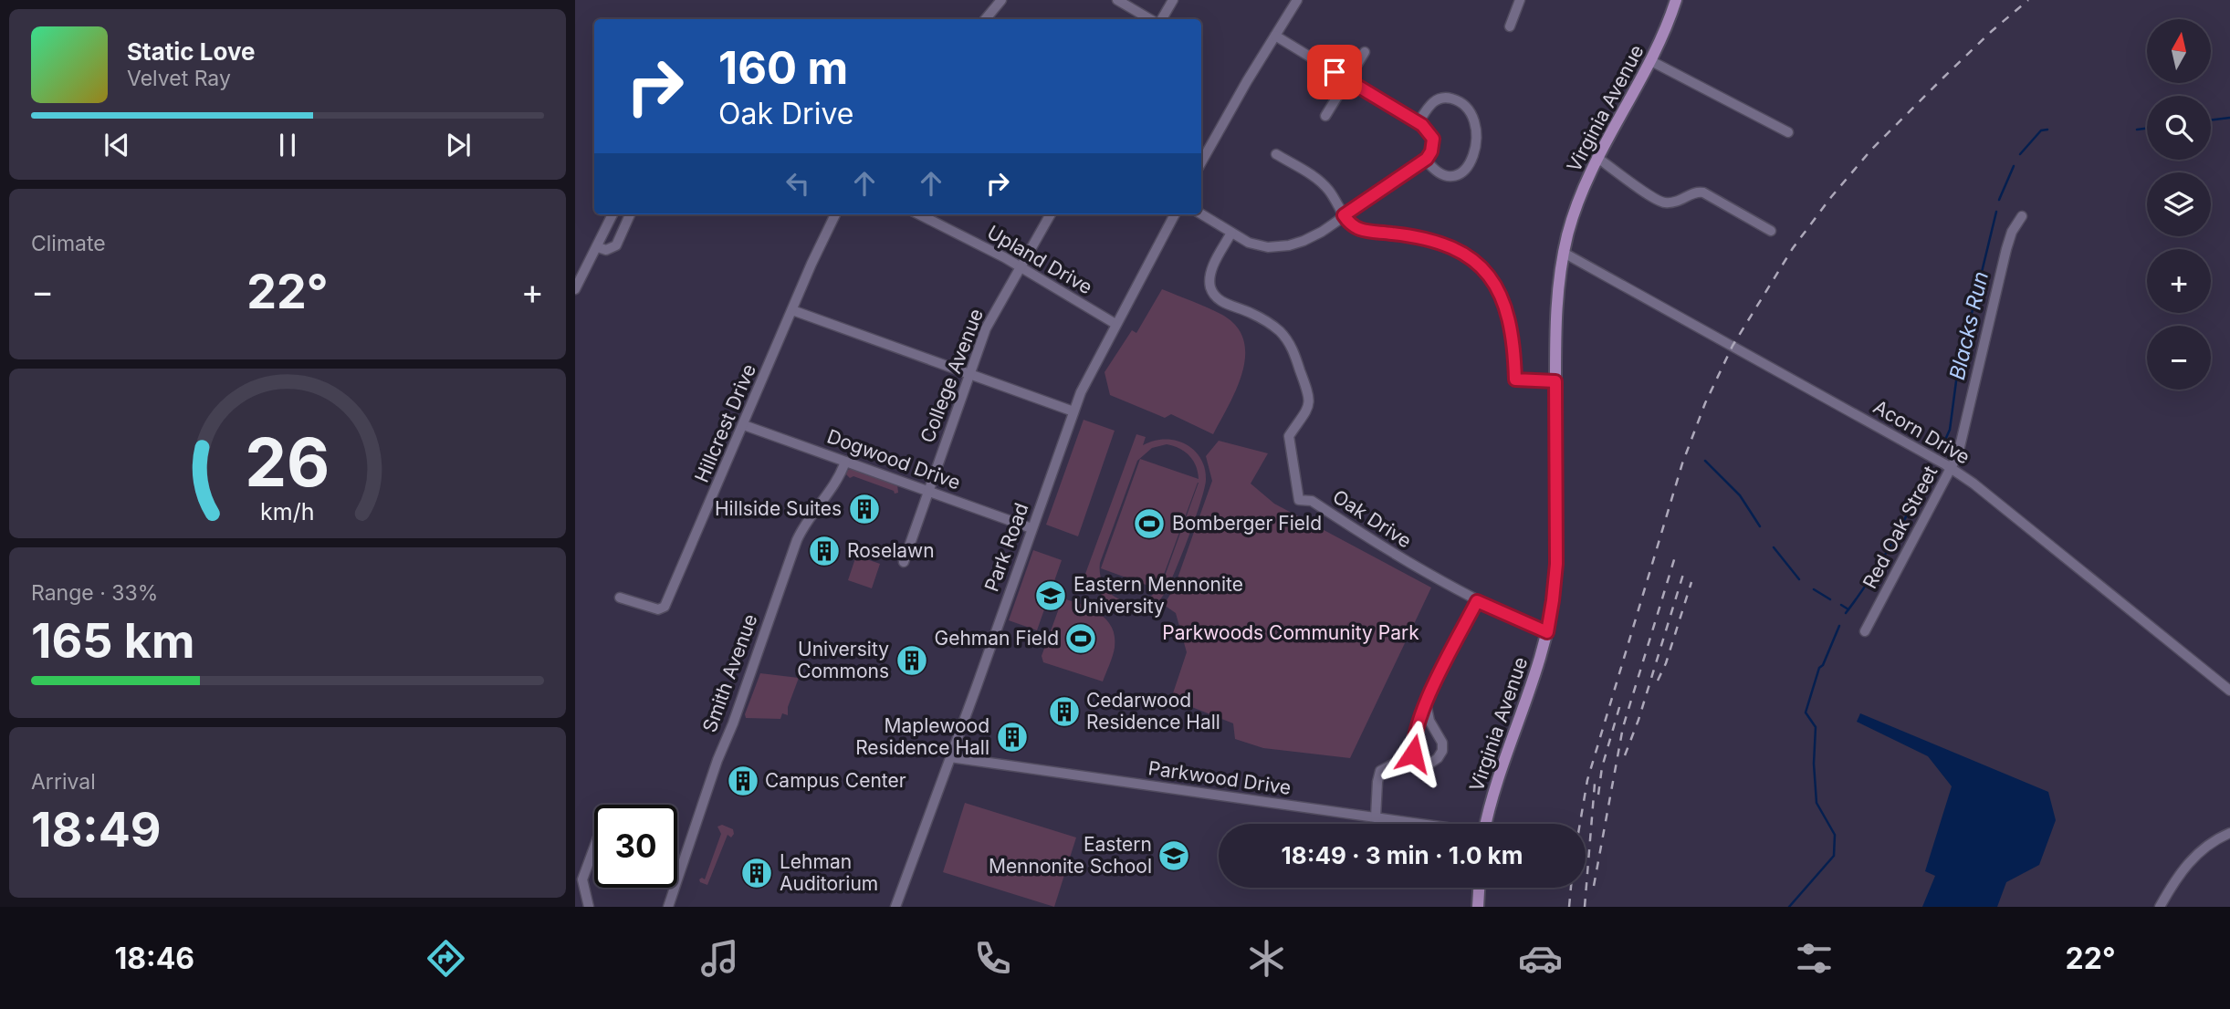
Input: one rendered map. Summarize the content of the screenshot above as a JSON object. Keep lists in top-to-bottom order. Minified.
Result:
{"streets":{"main road":["Virginia Avenue"],"street":["Upland Drive","College Avenue","Hillcrest Drive","Acorn Drive","Dogwood Drive","Oak Drive","Red Oak Street","Park Road","Smith Avenue","Parkwood Drive"]},"crossings":[["Virginia Avenue","Acorn Drive"],["Virginia Avenue","Oak Drive"],["Upland Drive","College Avenue"],["Upland Drive","Park Road"],["College Avenue","Dogwood Drive"],["Hillcrest Drive","Dogwood Drive"],["Acorn Drive","Red Oak Street"],["Dogwood Drive","Park Road"],["Dogwood Drive","Smith Avenue"],["Park Road","Parkwood Drive"]],"water":["Blacks Run"],"parks":["Parkwoods Community Park"],"places":{"building":["Hillside Suites","Roselawn","University Commons","Cedarwood Residence Hall","Maplewood Residence Hall","Campus Center","Lehman Auditorium"],"sports":["Bomberger Field","Gehman Field"],"school or university":["Eastern Mennonite University","Eastern Mennonite School"]},"north":"top","page":{"map_buttons":["+","−"],"turn":["160 m","Oak Drive"],"song":["Static Love","Velvet Ray"],"tile":["Climate",["Range · 33%","165 km"],["Arrival","18:49"]],"heat":["−","22°","+"],"limit":"30","trip":"18:49 · 3 min · 1.0 km","tabs":["18:46","22°"],"gauge":["26","km/h"]}}
